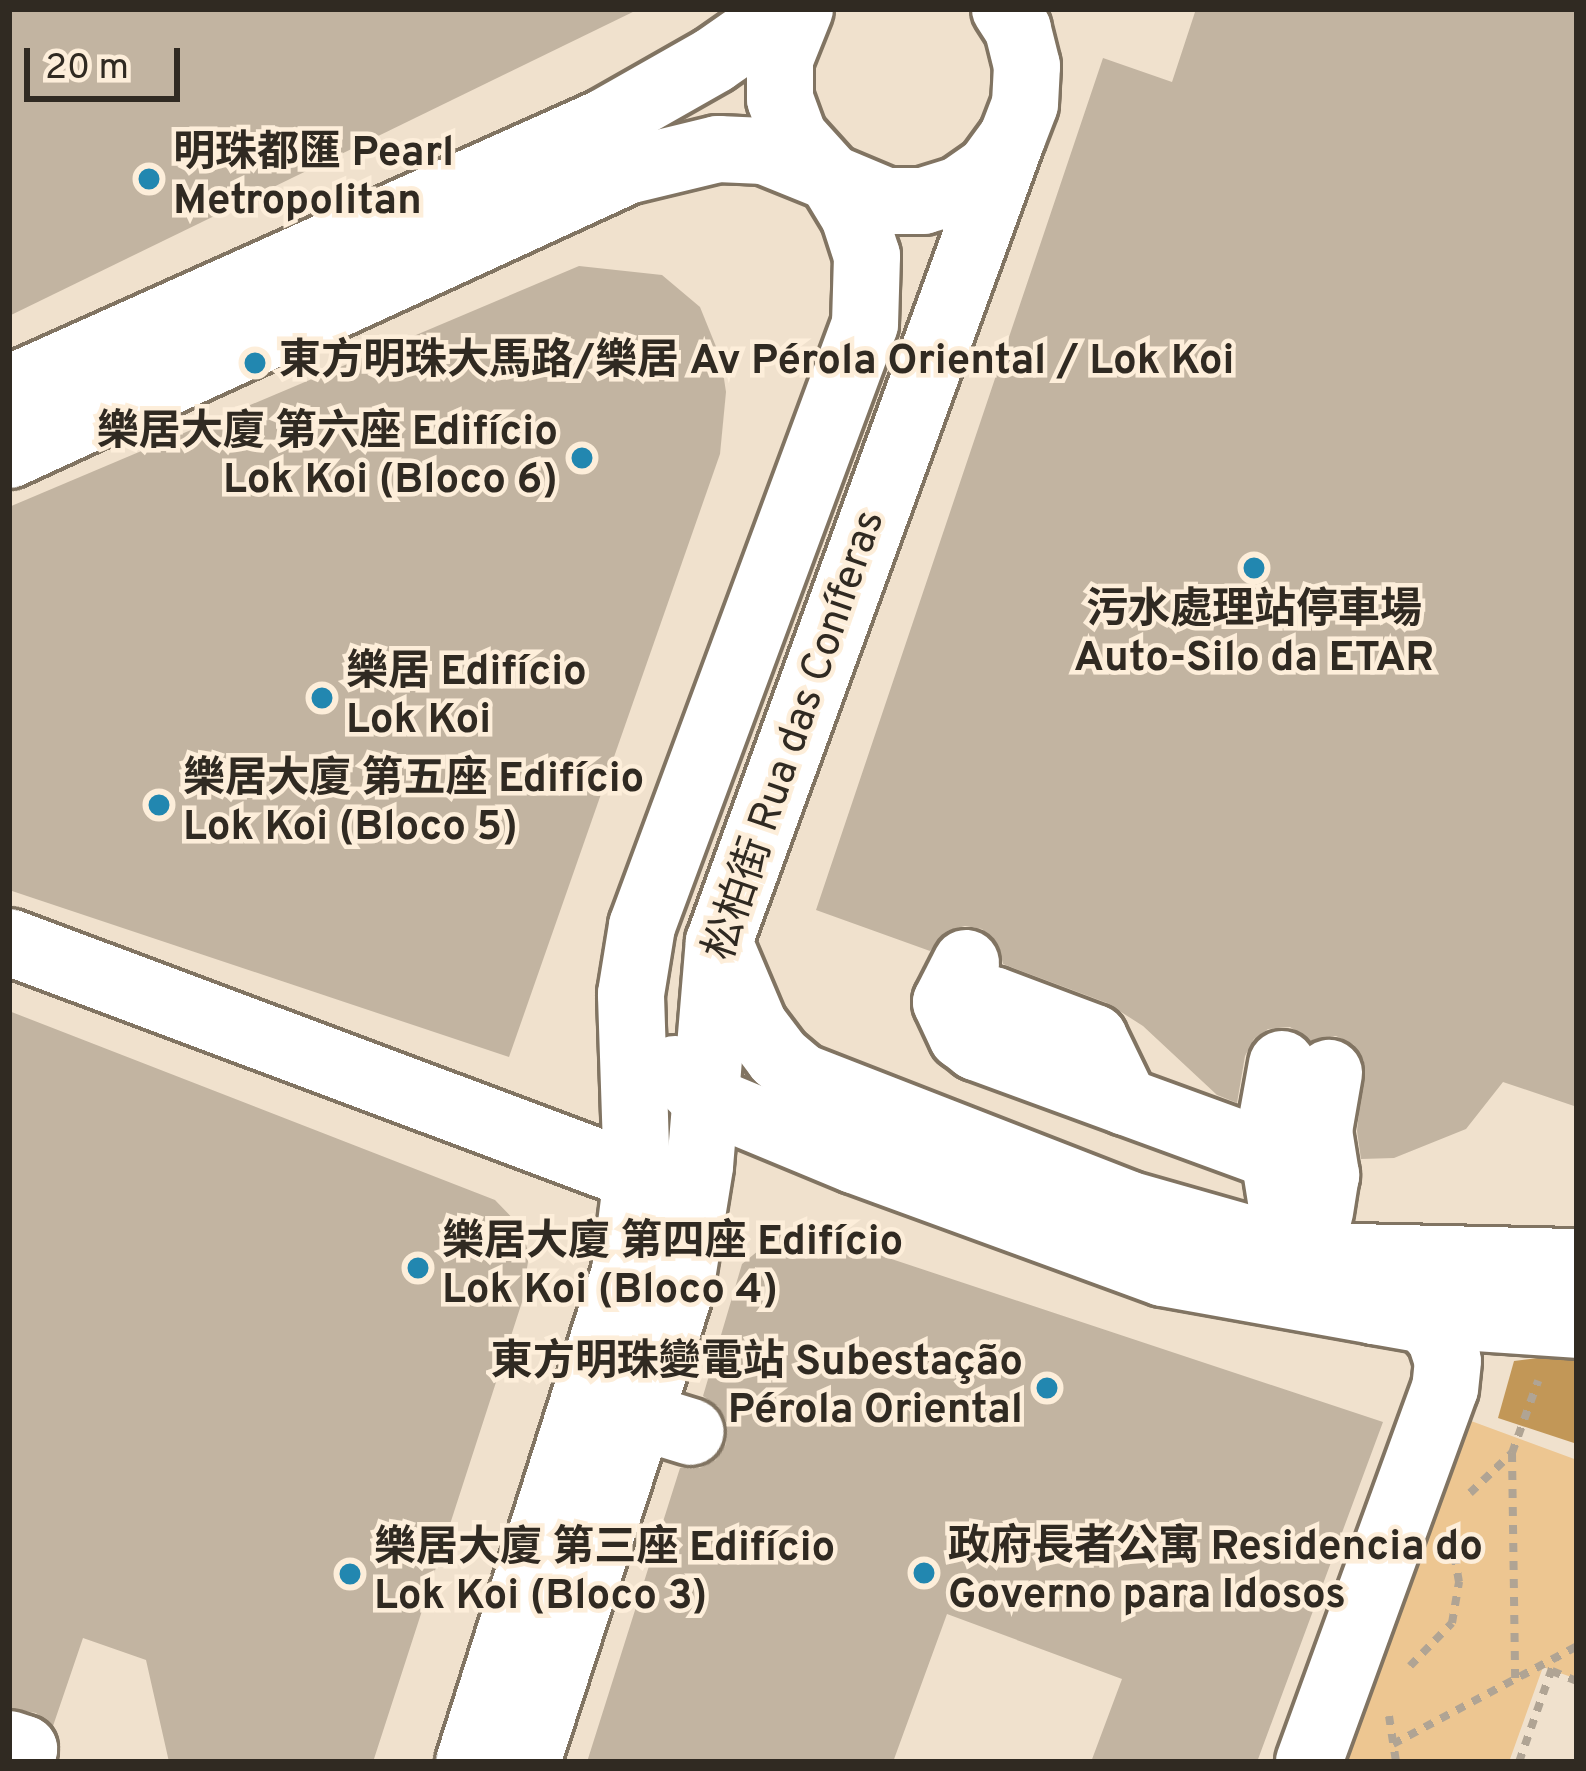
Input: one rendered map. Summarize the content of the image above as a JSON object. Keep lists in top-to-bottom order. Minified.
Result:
{"streets":{"street":["松柏街 Rua das Coníferas"]},"places":["明珠都匯 Pearl Metropolitan","東方明珠大馬路/樂居 Av Pérola Oriental / Lok Koi","樂居大廈 第六座 Edifício Lok Koi (Bloco 6)","污水處理站停車場 Auto-Silo da ETAR","樂居 Edifício Lok Koi","樂居大廈 第五座 Edifício Lok Koi (Bloco 5)","樂居大廈 第四座 Edifício Lok Koi (Bloco 4)","東方明珠變電站 Subestação Pérola Oriental","政府長者公寓 Residencia do Governo para Idosos","樂居大廈 第三座 Edifício Lok Koi (Bloco 3)"],"scale_bar":"20 m"}
